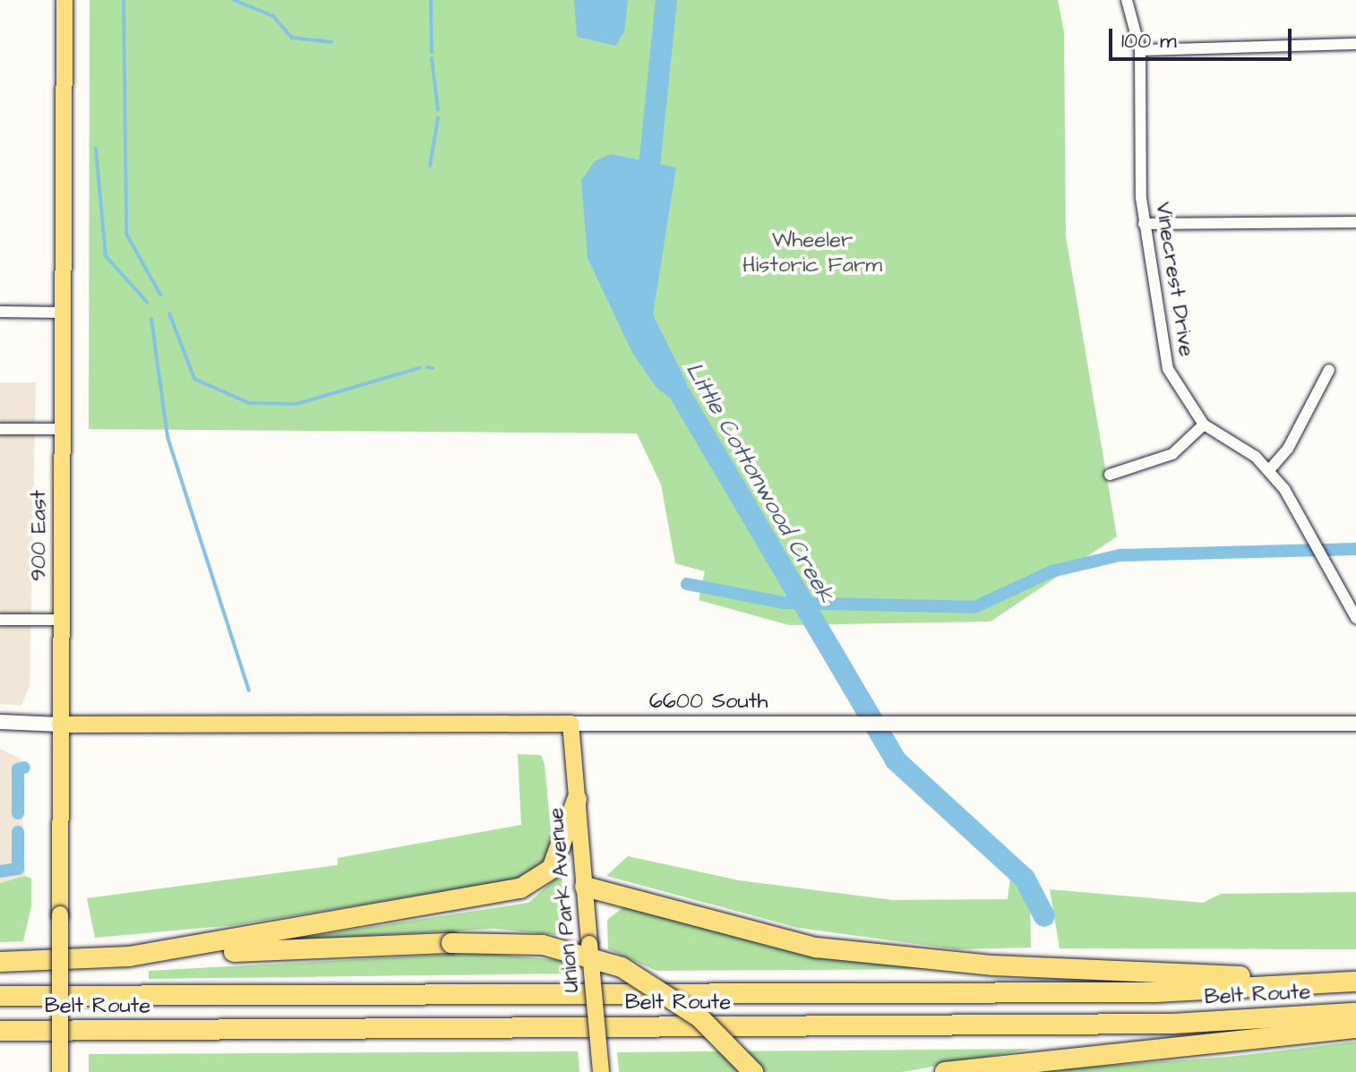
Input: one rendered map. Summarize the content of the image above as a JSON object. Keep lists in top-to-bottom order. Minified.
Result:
{"streets":{"highway":["Belt Route"],"main road":["900 East","6600 South","Union Park Avenue"],"street":["Vinecrest Drive"]},"crossings":[["900 East","6600 South"],["6600 South","Union Park Avenue"]],"water":["Little Cottonwood Creek"],"parks":["Wheeler Historic Farm"],"scale_bar":"100 m"}
